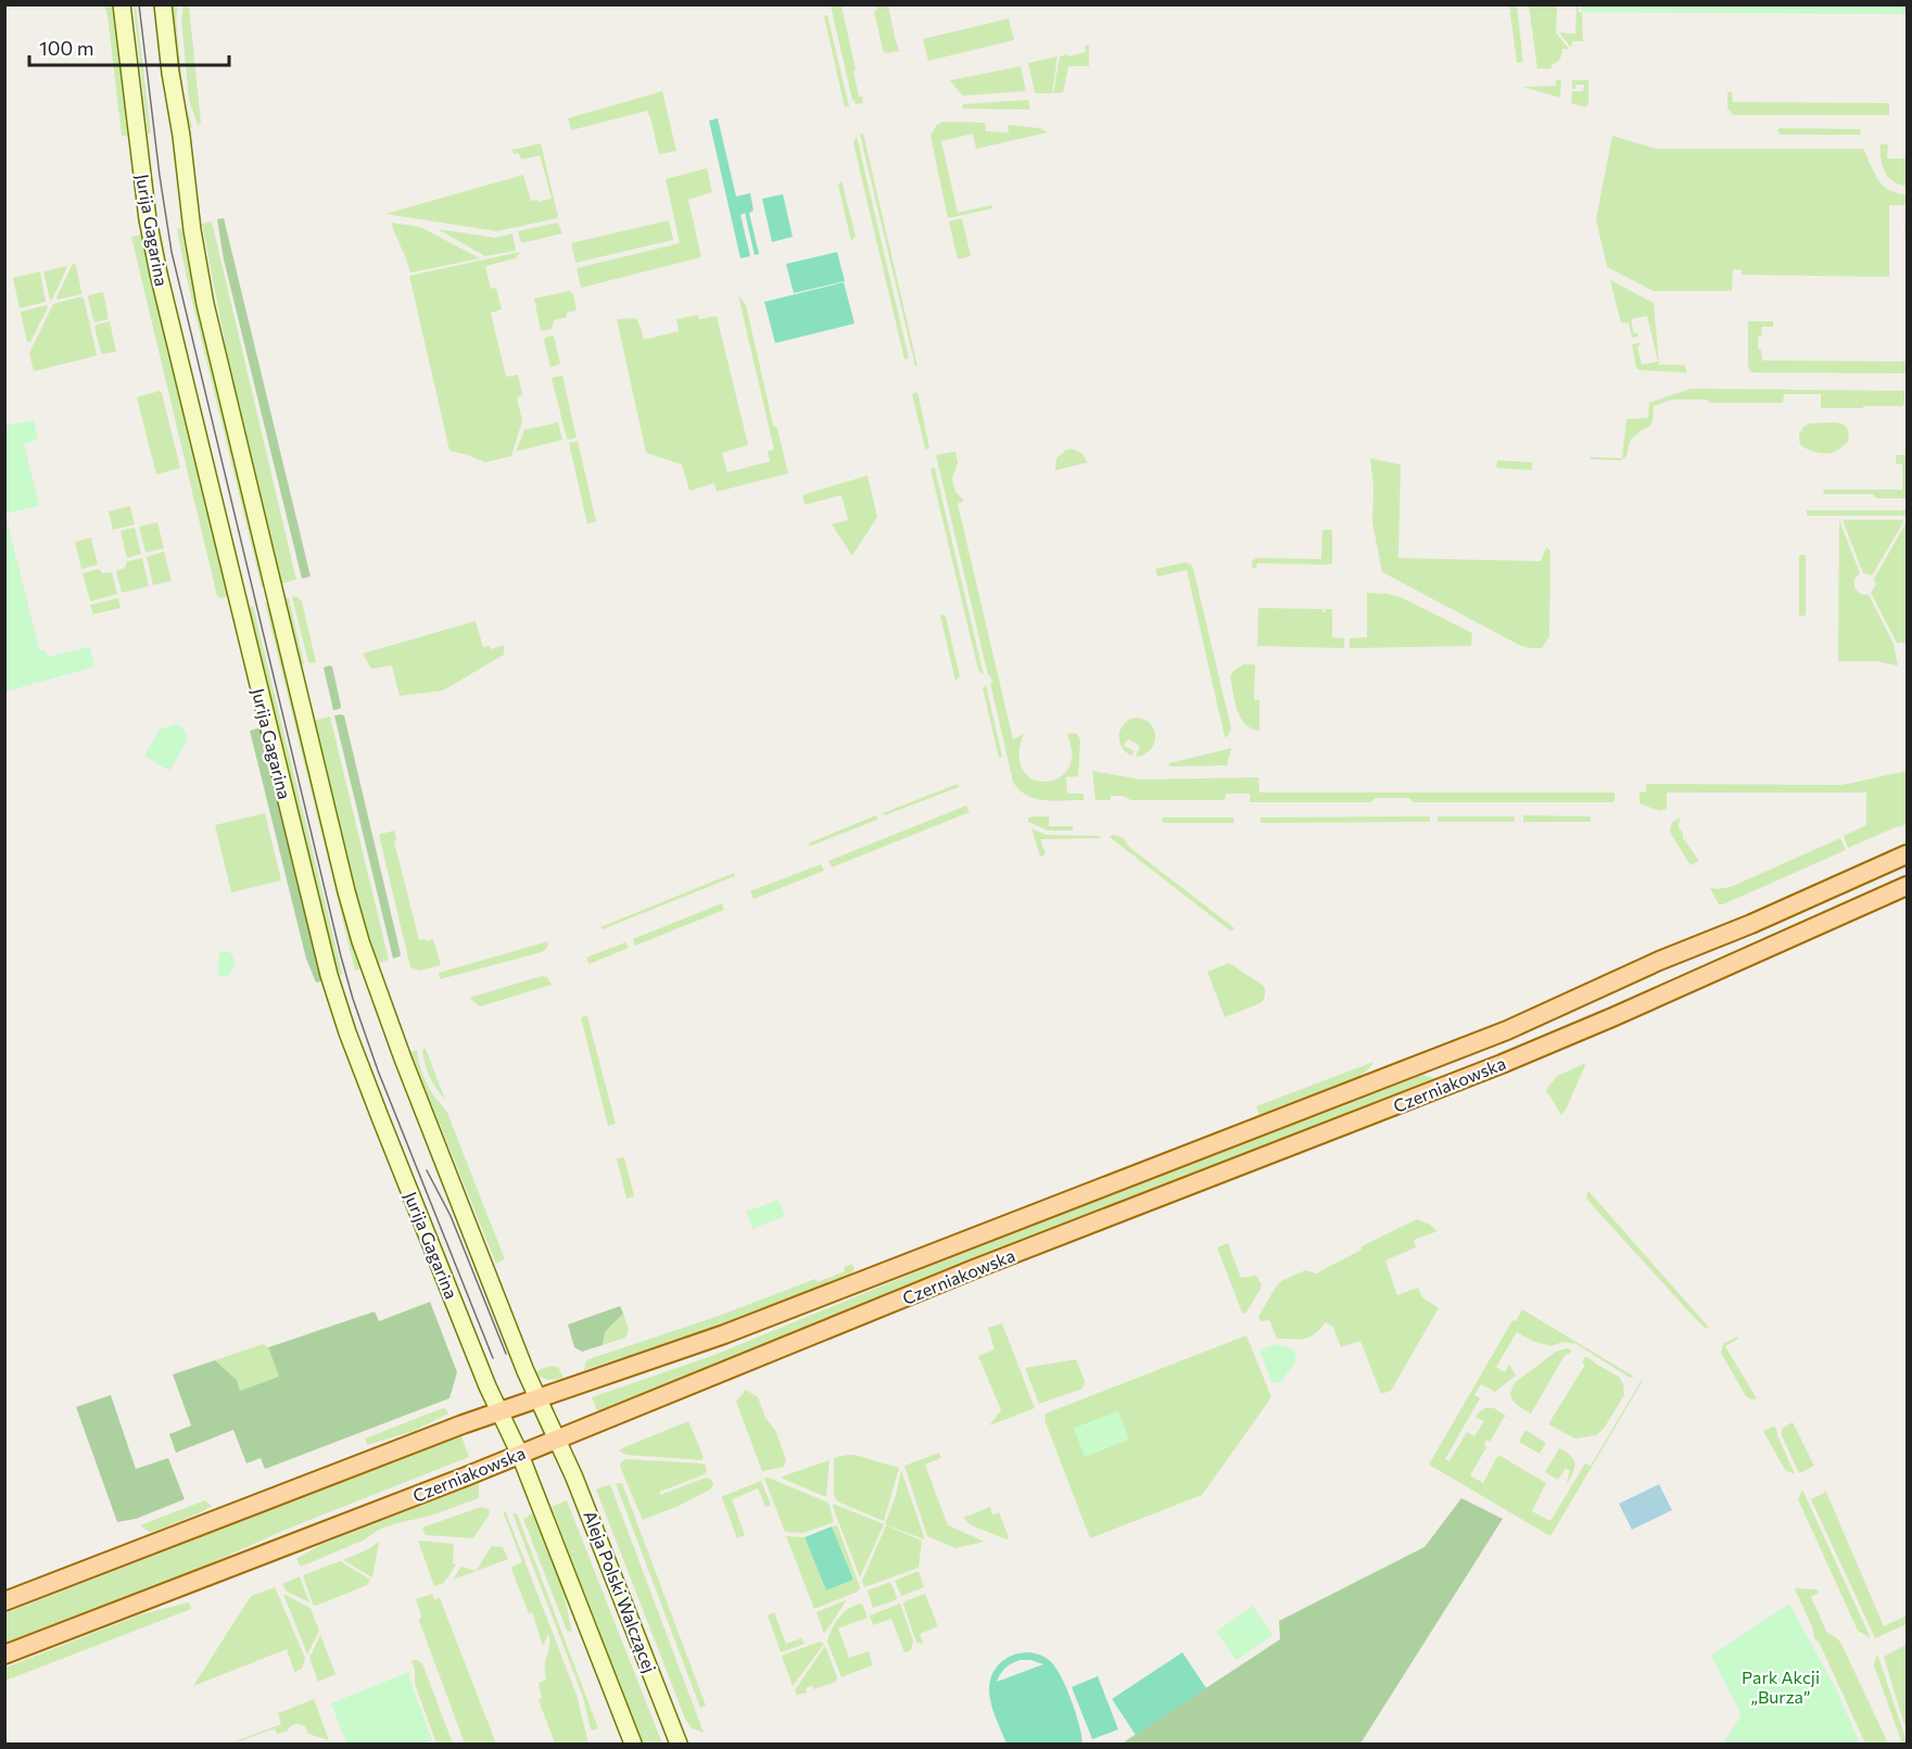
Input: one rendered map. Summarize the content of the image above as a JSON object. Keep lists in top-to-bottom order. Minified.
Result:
{"streets":{"main road":["Jurija Gagarina","Czerniakowska","Aleja Polski Walczącej"]},"crossings":[["Jurija Gagarina","Czerniakowska"],["Czerniakowska","Aleja Polski Walczącej"]],"parks":["Park Akcji „Burza”"],"scale_bar":"100 m"}
